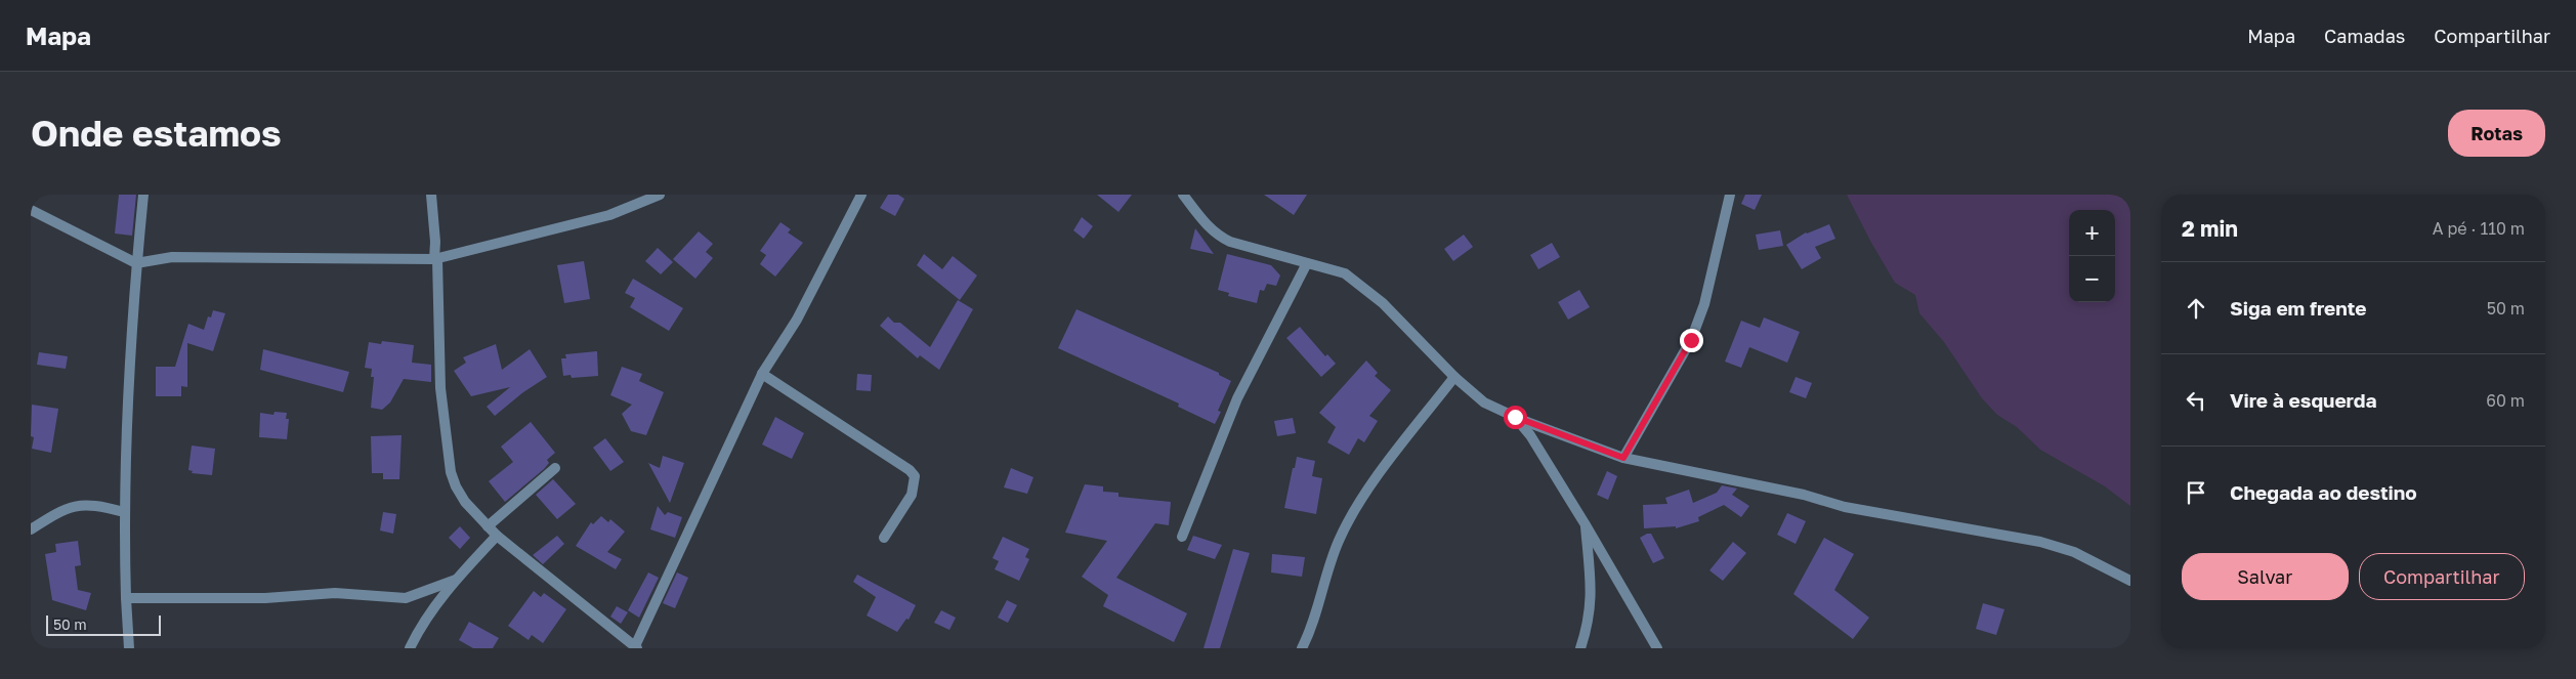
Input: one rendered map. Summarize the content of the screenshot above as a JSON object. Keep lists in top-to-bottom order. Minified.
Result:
{"scale_bar":"50 m","page":{"header":"Mapa","nav":["Mapa","Camadas","Compartilhar"],"buttons":["Rotas",["Salvar","Compartilhar"]],"title":"Onde estamos","heading":["2 min","A pé · 110 m"],"map_buttons":["+","−"],"list":[["Siga em frente","50 m"],["Vire à esquerda","60 m"],"Chegada ao destino"],"scale":"50 m"}}
